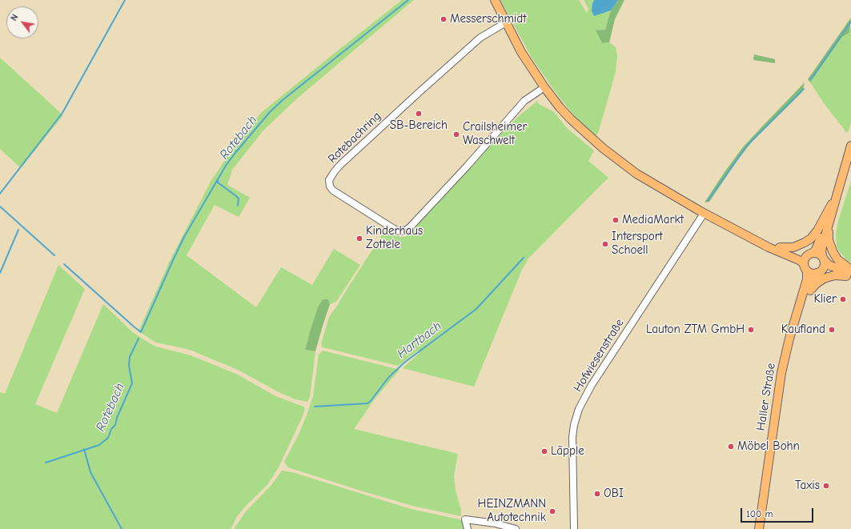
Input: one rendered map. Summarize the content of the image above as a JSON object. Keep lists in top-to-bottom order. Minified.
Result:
{"streets":{"main road":["Haller Straße"],"street":["Rotebachring","Hofwiesenstraße"]},"water":["Rotebach","Hartbach"],"places":["Messerschmidt","SB-Bereich","Crailsheimer Waschwelt","MediaMarkt","Kinderhaus Zottele","Intersport Schoell","Klier","Lauton ZTM GmbH","Kaufland","Möbel Bohn","Läpple","Taxis","OBI","HEINZMANN Autotechnik"],"scale_bar":"100 m","north":"top left"}
